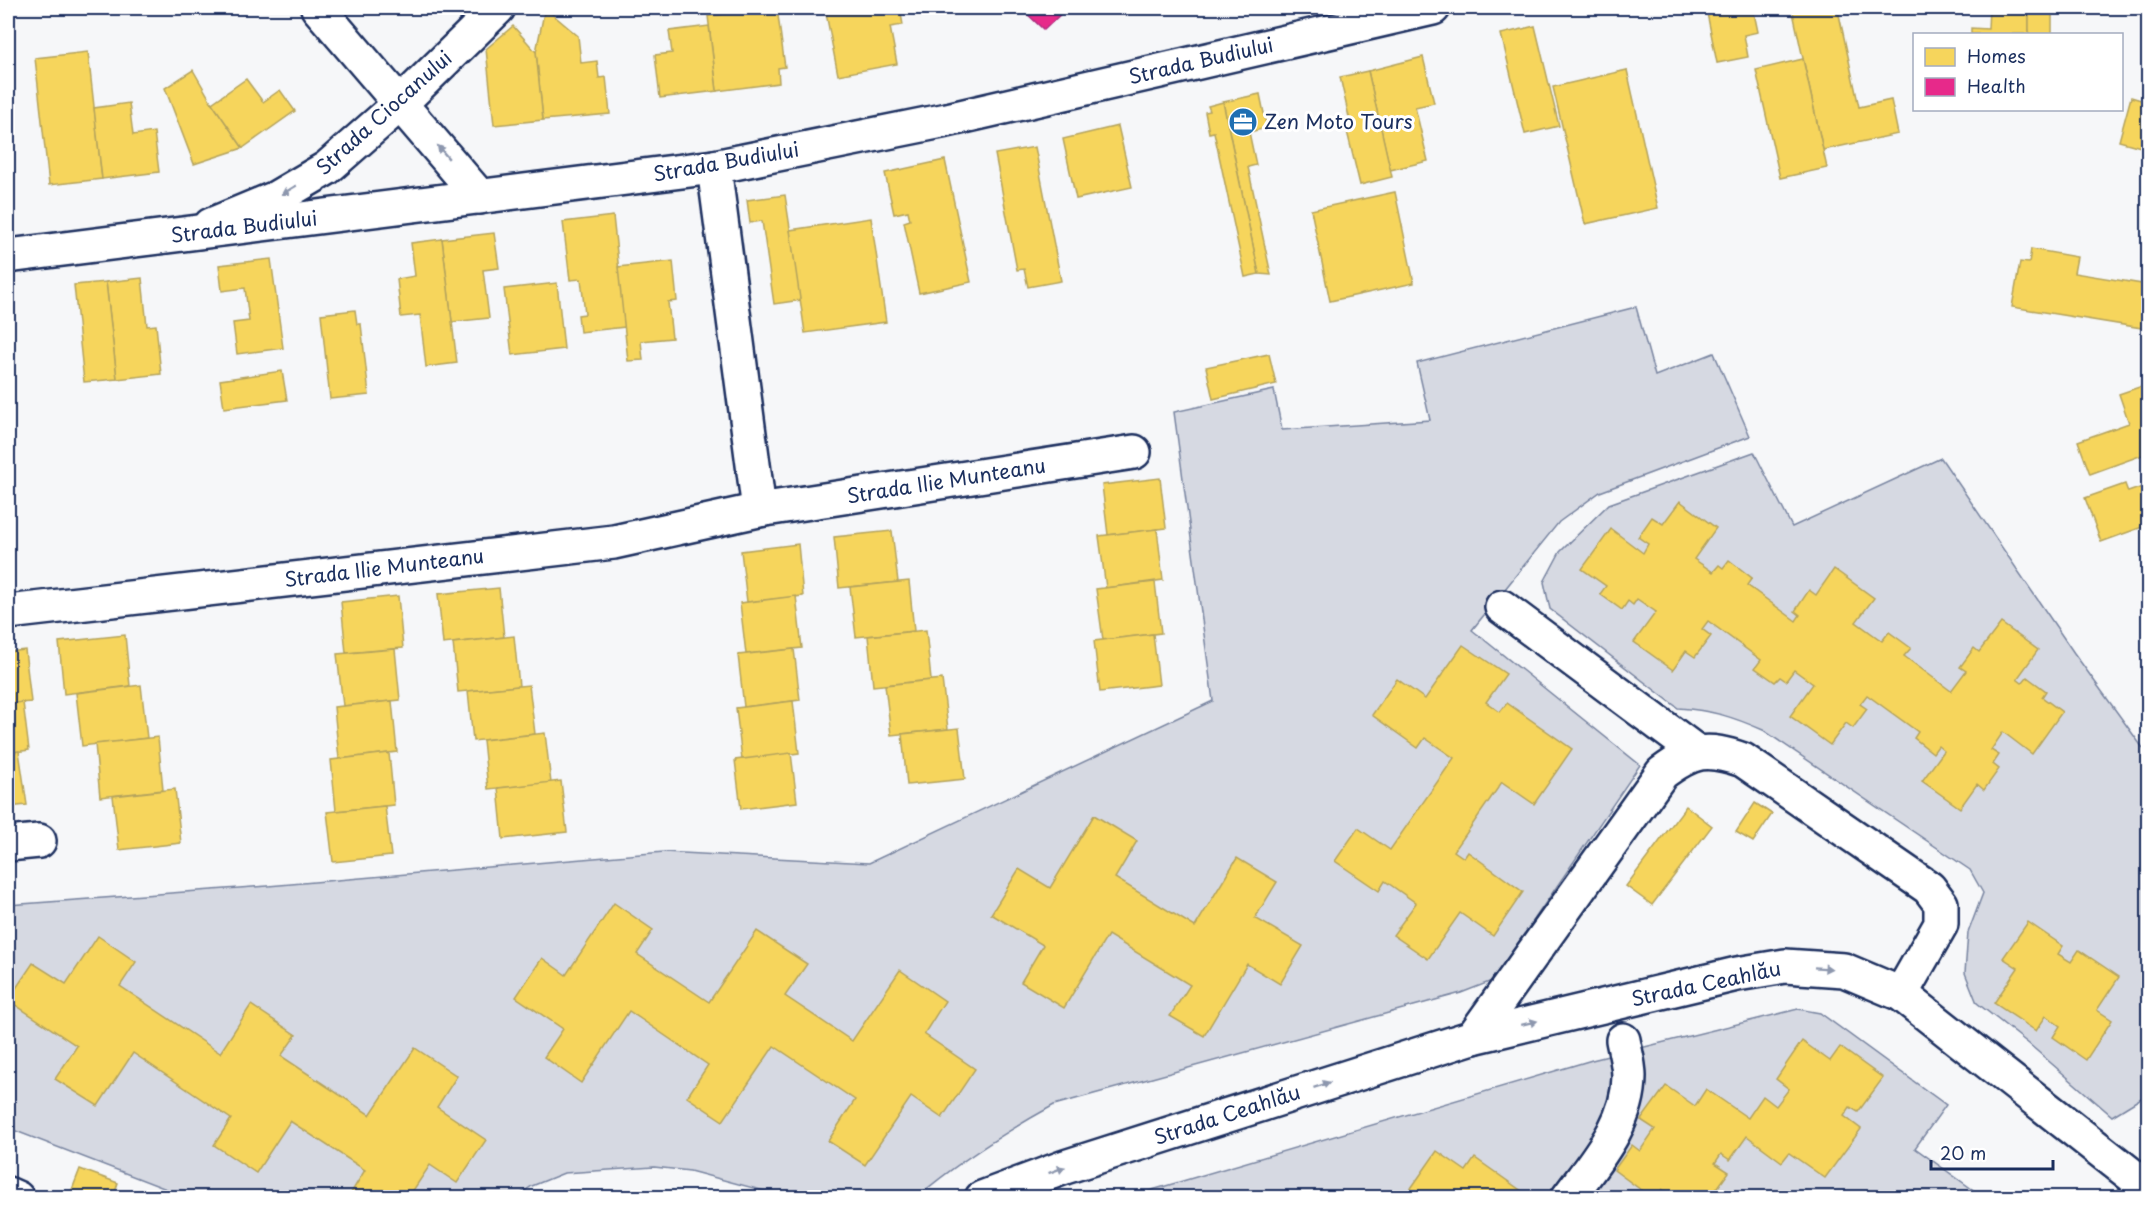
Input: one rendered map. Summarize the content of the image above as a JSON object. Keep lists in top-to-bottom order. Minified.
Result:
{"streets":{"street":["Strada Budiului","Strada Ciocanului","Strada Ilie Munteanu","Strada Ceahlău"]},"crossings":[["Strada Budiului","Strada Ciocanului"]],"one_way":["Strada Ciocanului","Strada Ceahlău"],"places":{"office":["Zen Moto Tours"]},"legend":["Homes","Health"],"scale_bar":"20 m"}
